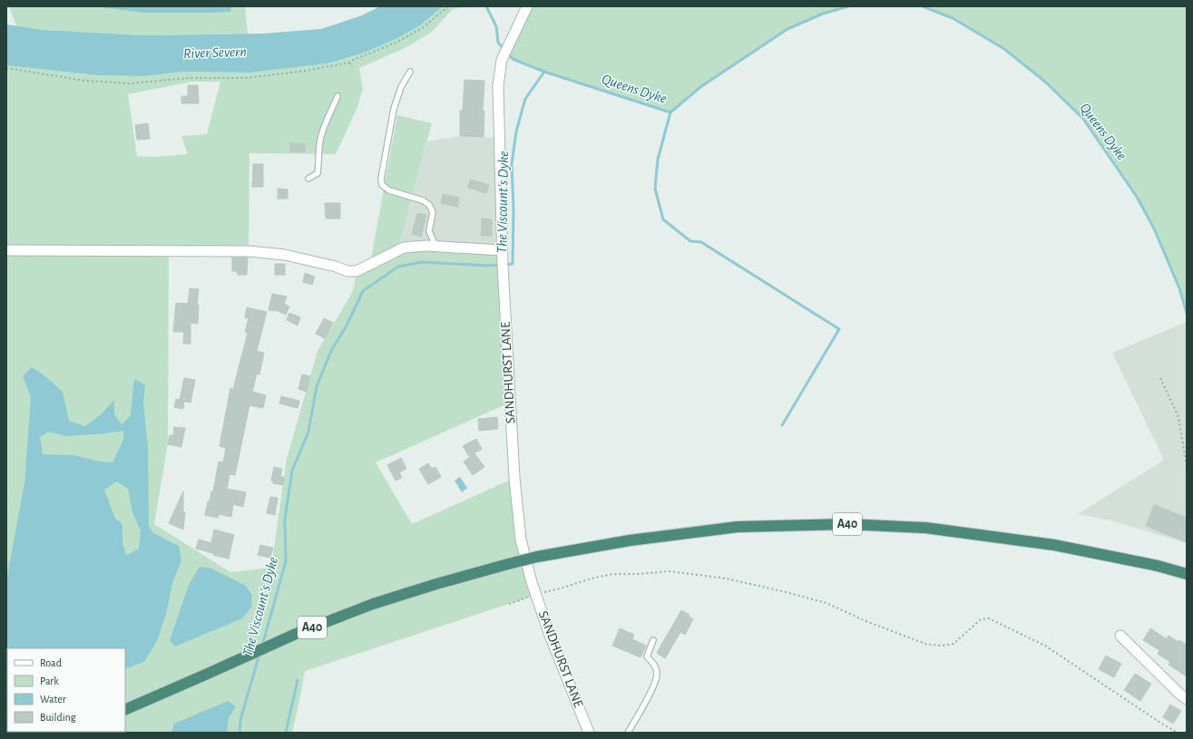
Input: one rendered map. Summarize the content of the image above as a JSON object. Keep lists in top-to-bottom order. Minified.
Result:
{"streets":{"highway":["A40"],"street":["SANDHURST LANE"]},"water":["River Severn","Queens Dyke","The Viscount's Dyke"],"legend":["Road","Park","Water","Building"]}
